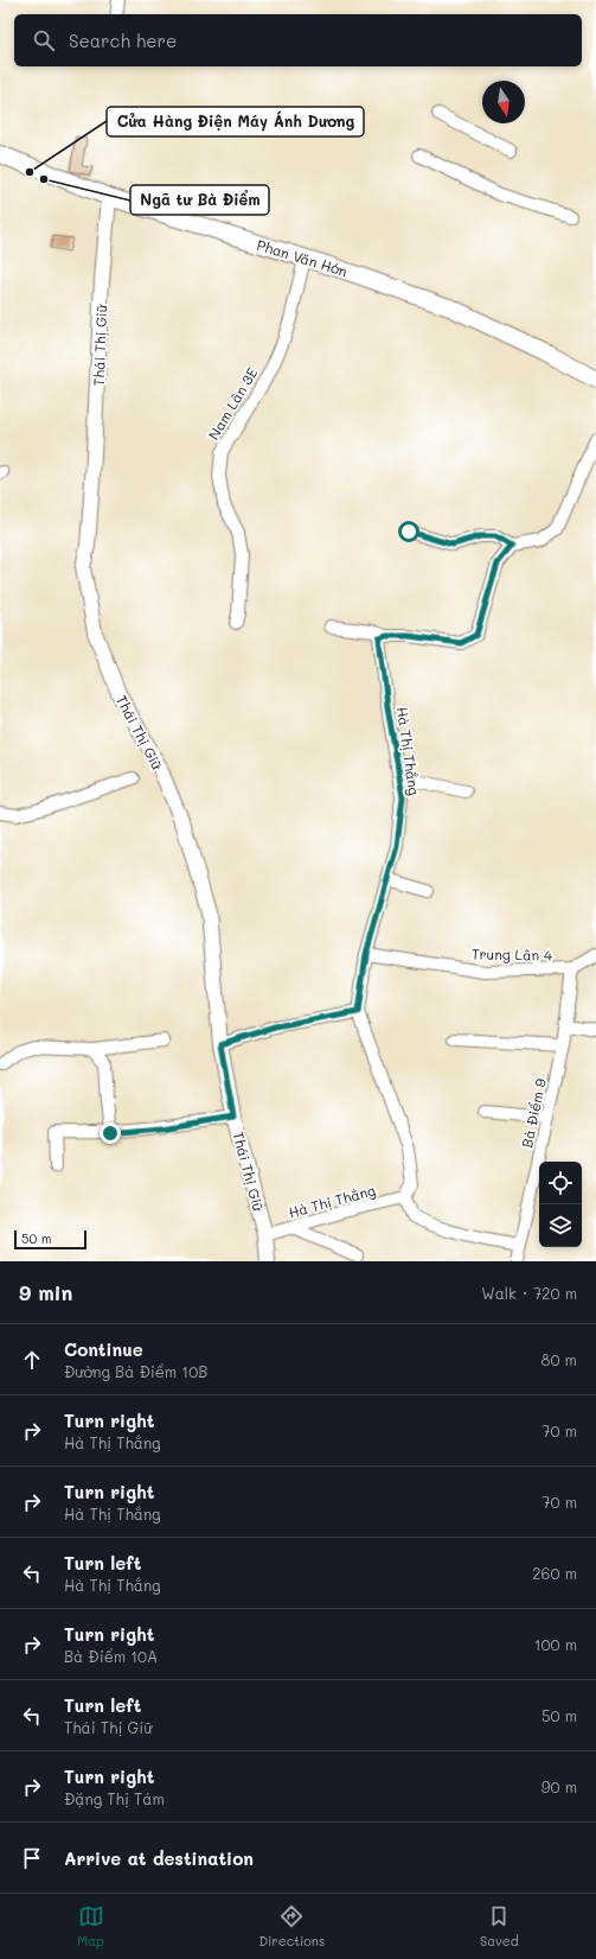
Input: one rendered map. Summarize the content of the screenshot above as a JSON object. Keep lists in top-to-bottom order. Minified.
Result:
{"streets":{"main road":["Phan Văn Hớn"],"street":["Thái Thị Giữ","Nam Lân 3E","Hà Thị Thắng","Trung Lân 4","Bà Điểm 9"]},"crossings":[["Phan Văn Hớn","Thái Thị Giữ"],["Phan Văn Hớn","Nam Lân 3E"],["Thái Thị Giữ","Hà Thị Thắng"],["Hà Thị Thắng","Trung Lân 4"],["Trung Lân 4","Bà Điểm 9"]],"places":["Cửa Hàng Điện Máy Ánh Dương","Ngã tư Bà Điểm"],"scale_bar":"50 m","north":"bottom","page":{"search":"Search here","scale":"50 m","heading":["9 min","Walk · 720 m"],"list":[["Continue","Đường Bà Điểm 10B","80 m"],["Turn right","Hà Thị Thắng","70 m"],["Turn right","Hà Thị Thắng","70 m"],["Turn left","Hà Thị Thắng","260 m"],["Turn right","Bà Điểm 10A","100 m"],["Turn left","Thái Thị Giữ","50 m"],["Turn right","Đặng Thị Tám","90 m"],"Arrive at destination"],"nav":["Map","Directions","Saved"]}}
